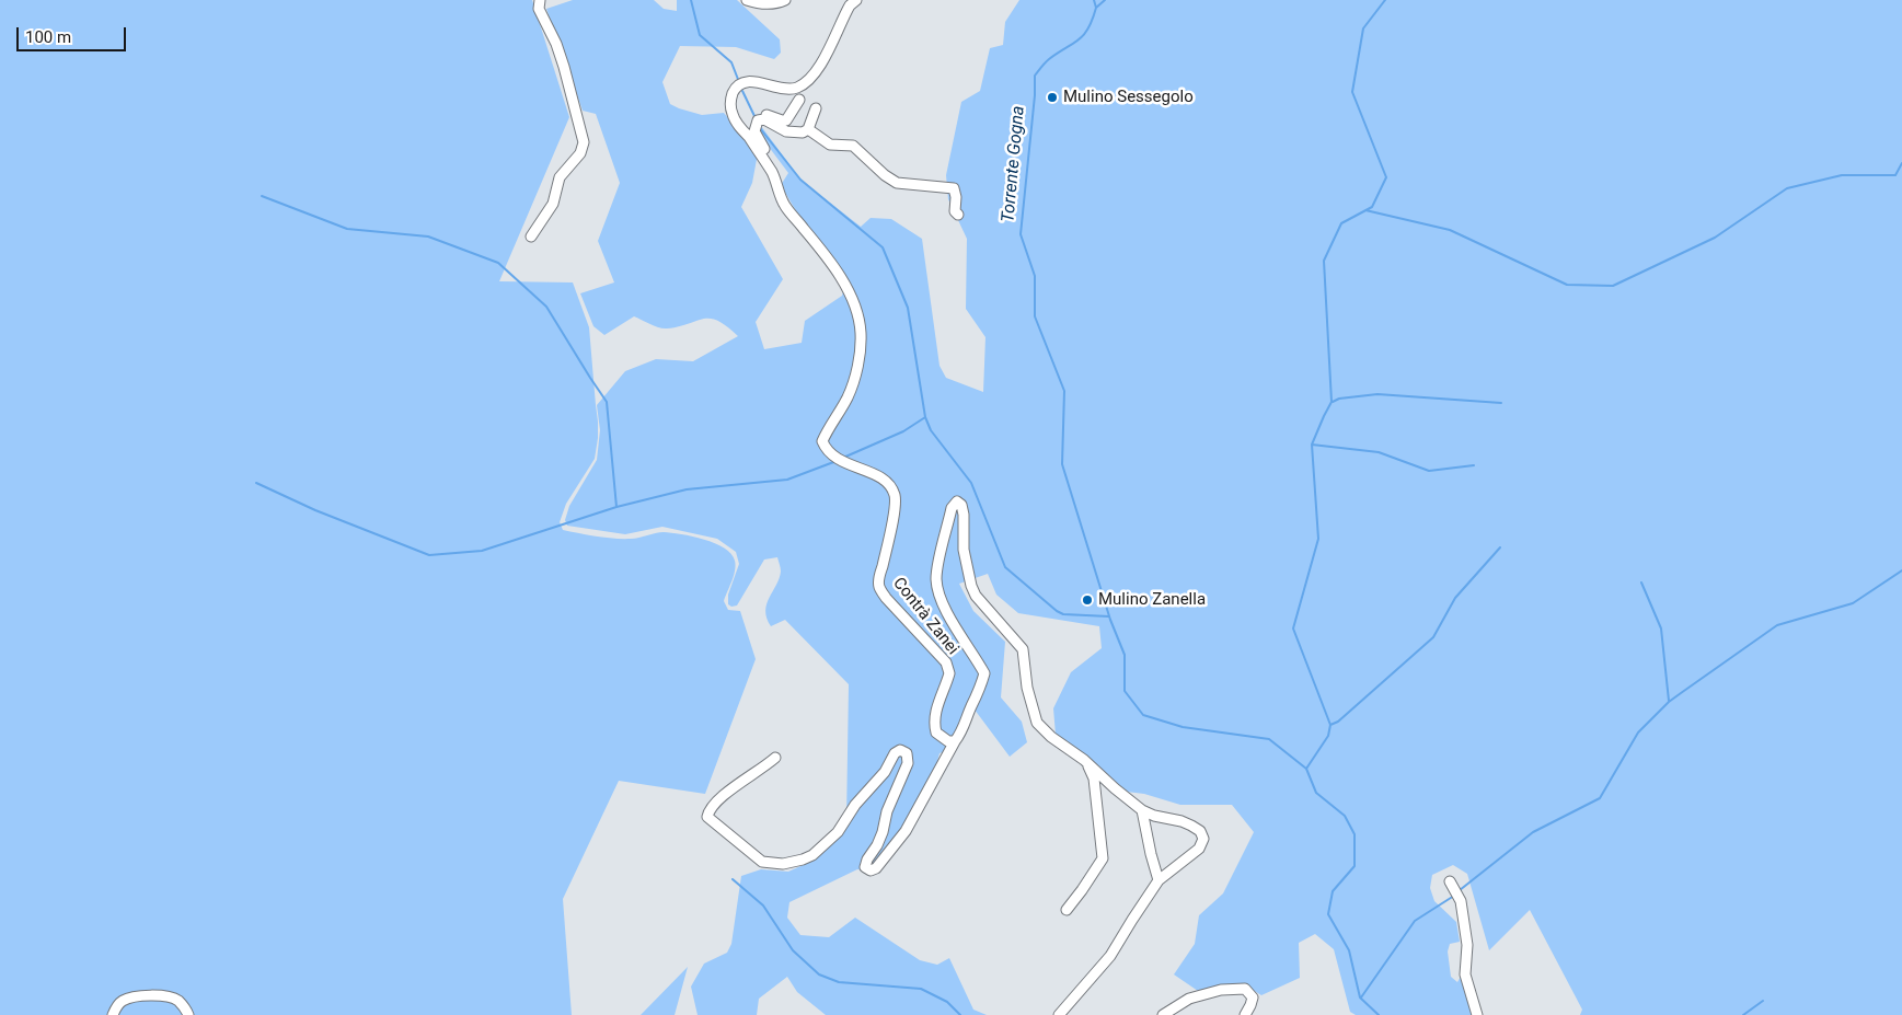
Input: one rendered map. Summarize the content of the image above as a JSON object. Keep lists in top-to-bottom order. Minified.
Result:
{"streets":{"street":["Contrà Zanei"]},"water":["Torrente Gogna"],"places":["Mulino Sessegolo","Mulino Zanella"],"scale_bar":"100 m"}
